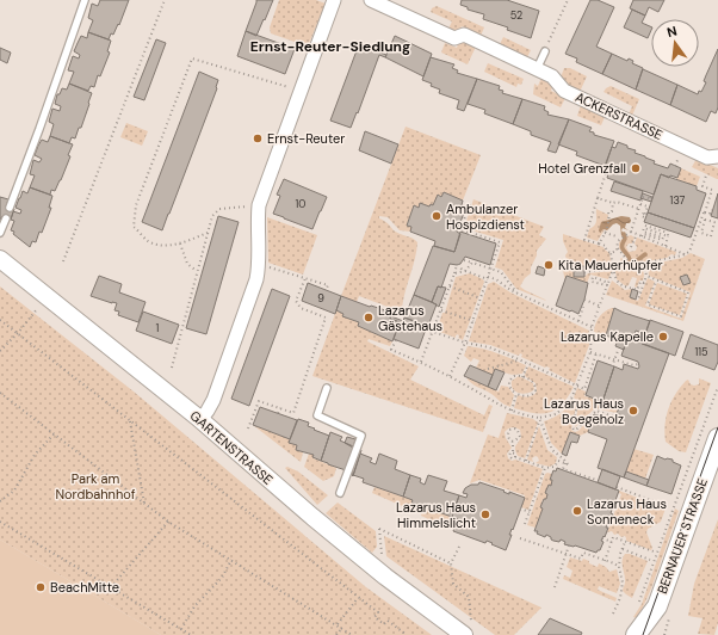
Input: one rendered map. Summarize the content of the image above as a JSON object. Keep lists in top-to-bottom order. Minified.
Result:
{"streets":{"main road":["BERNAUER STRASSE"],"street":["ACKERSTRASSE","GARTENSTRASSE"]},"districts":["Ernst-Reuter-Siedlung"],"parks":["Park am Nordbahnhof"],"places":["Ernst-Reuter","Hotel Grenzfall","Ambulanzer Hospizdienst","Kita Mauerhüpfer","Lazarus Gästehaus","Lazarus Kapelle","Lazarus Haus Boegeholz","Lazarus Haus Sonneneck","Lazarus Haus Himmelslicht","BeachMitte"],"house_numbers":["52","137","10","9","1","115"],"north":"top"}
